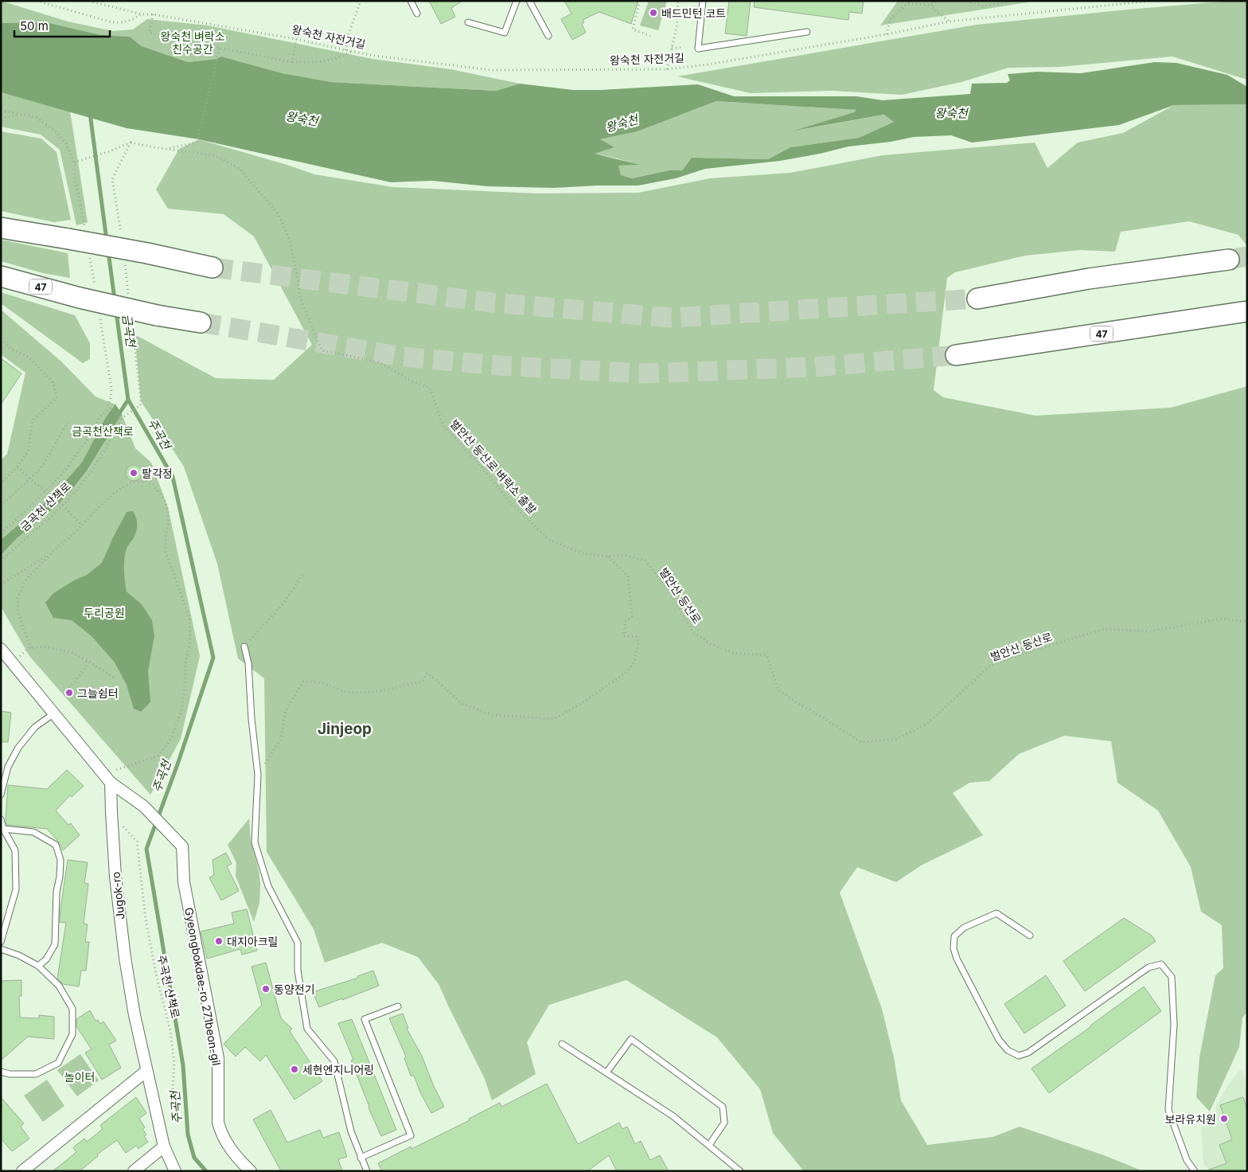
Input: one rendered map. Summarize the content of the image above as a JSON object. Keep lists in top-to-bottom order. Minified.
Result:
{"streets":{"highway":["47"],"street":["Jugok-ro","Gyeongbokdae-ro 271beon-gil"],"path":["왕숙천 자전거길","벌안산 등산로 벼락소 출발","금곡천 산책로","벌안산 등산로","주곡천 산책로"]},"crossings":[["벌안산 등산로 벼락소 출발","벌안산 등산로"],["Jugok-ro","주곡천 산책로"],["Jugok-ro","Gyeongbokdae-ro 271beon-gil"]],"districts":["Jinjeop"],"water":["왕숙천","금곡천","주곡천"],"parks":["왕숙천 벼락소 친수공간","금곡천산책로","두리공원","놀이터"],"places":["배드민턴 코트","팔각정","그늘쉼터","대지아크릴","동양전기","세현엔지니어링","보라유치원"],"scale_bar":"50 m"}
